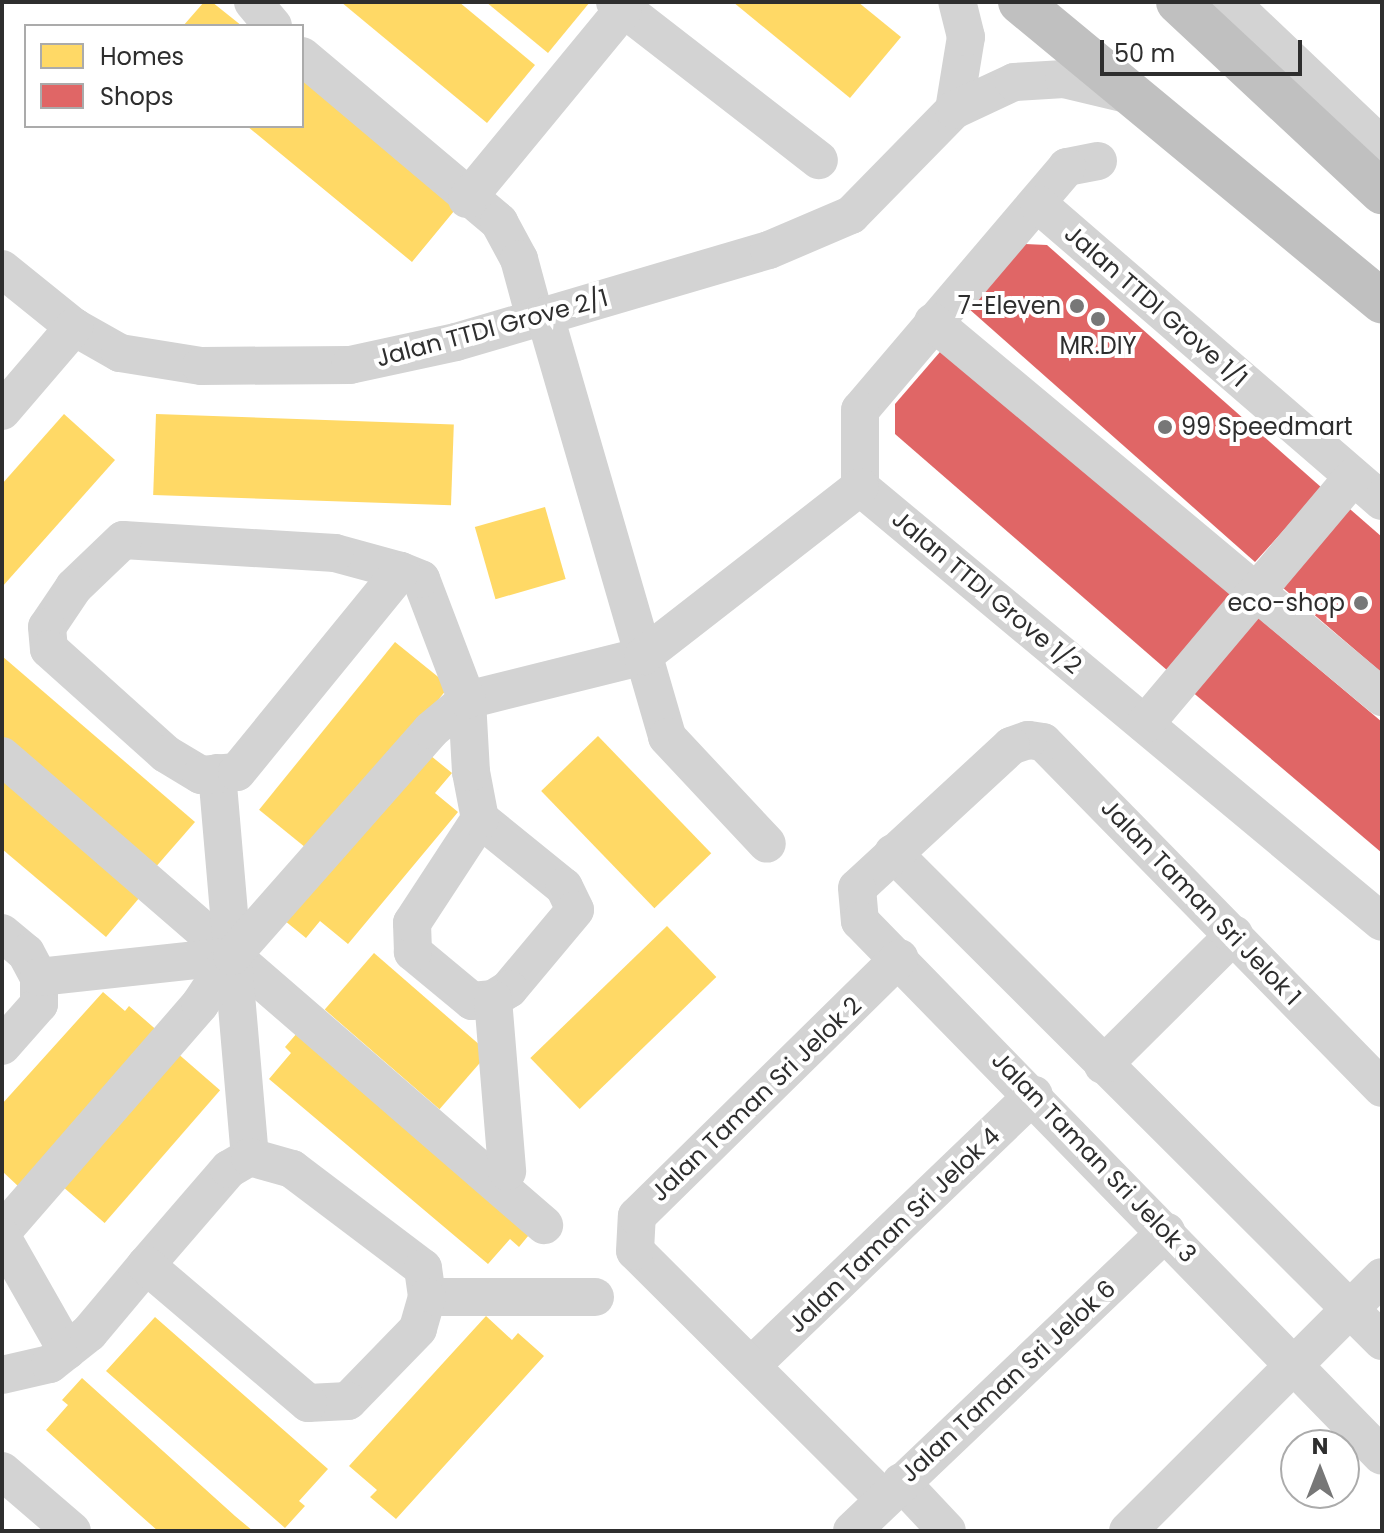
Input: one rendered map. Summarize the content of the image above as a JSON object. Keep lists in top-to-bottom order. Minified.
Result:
{"streets":{"street":["Jalan TTDI Grove 1/1","Jalan TTDI Grove 2/1","Jalan TTDI Grove 1/2","Jalan Taman Sri Jelok 1","Jalan Taman Sri Jelok 2","Jalan Taman Sri Jelok 3","Jalan Taman Sri Jelok 4","Jalan Taman Sri Jelok 6"]},"crossings":[["Jalan Taman Sri Jelok 1","Jalan Taman Sri Jelok 3"],["Jalan Taman Sri Jelok 2","Jalan Taman Sri Jelok 3"],["Jalan Taman Sri Jelok 2","Jalan Taman Sri Jelok 4"],["Jalan Taman Sri Jelok 3","Jalan Taman Sri Jelok 4"],["Jalan Taman Sri Jelok 3","Jalan Taman Sri Jelok 6"]],"places":["7-Eleven","MR.DIY","99 Speedmart","eco-shop"],"legend":["Homes","Shops"],"scale_bar":"50 m","north":"top"}
